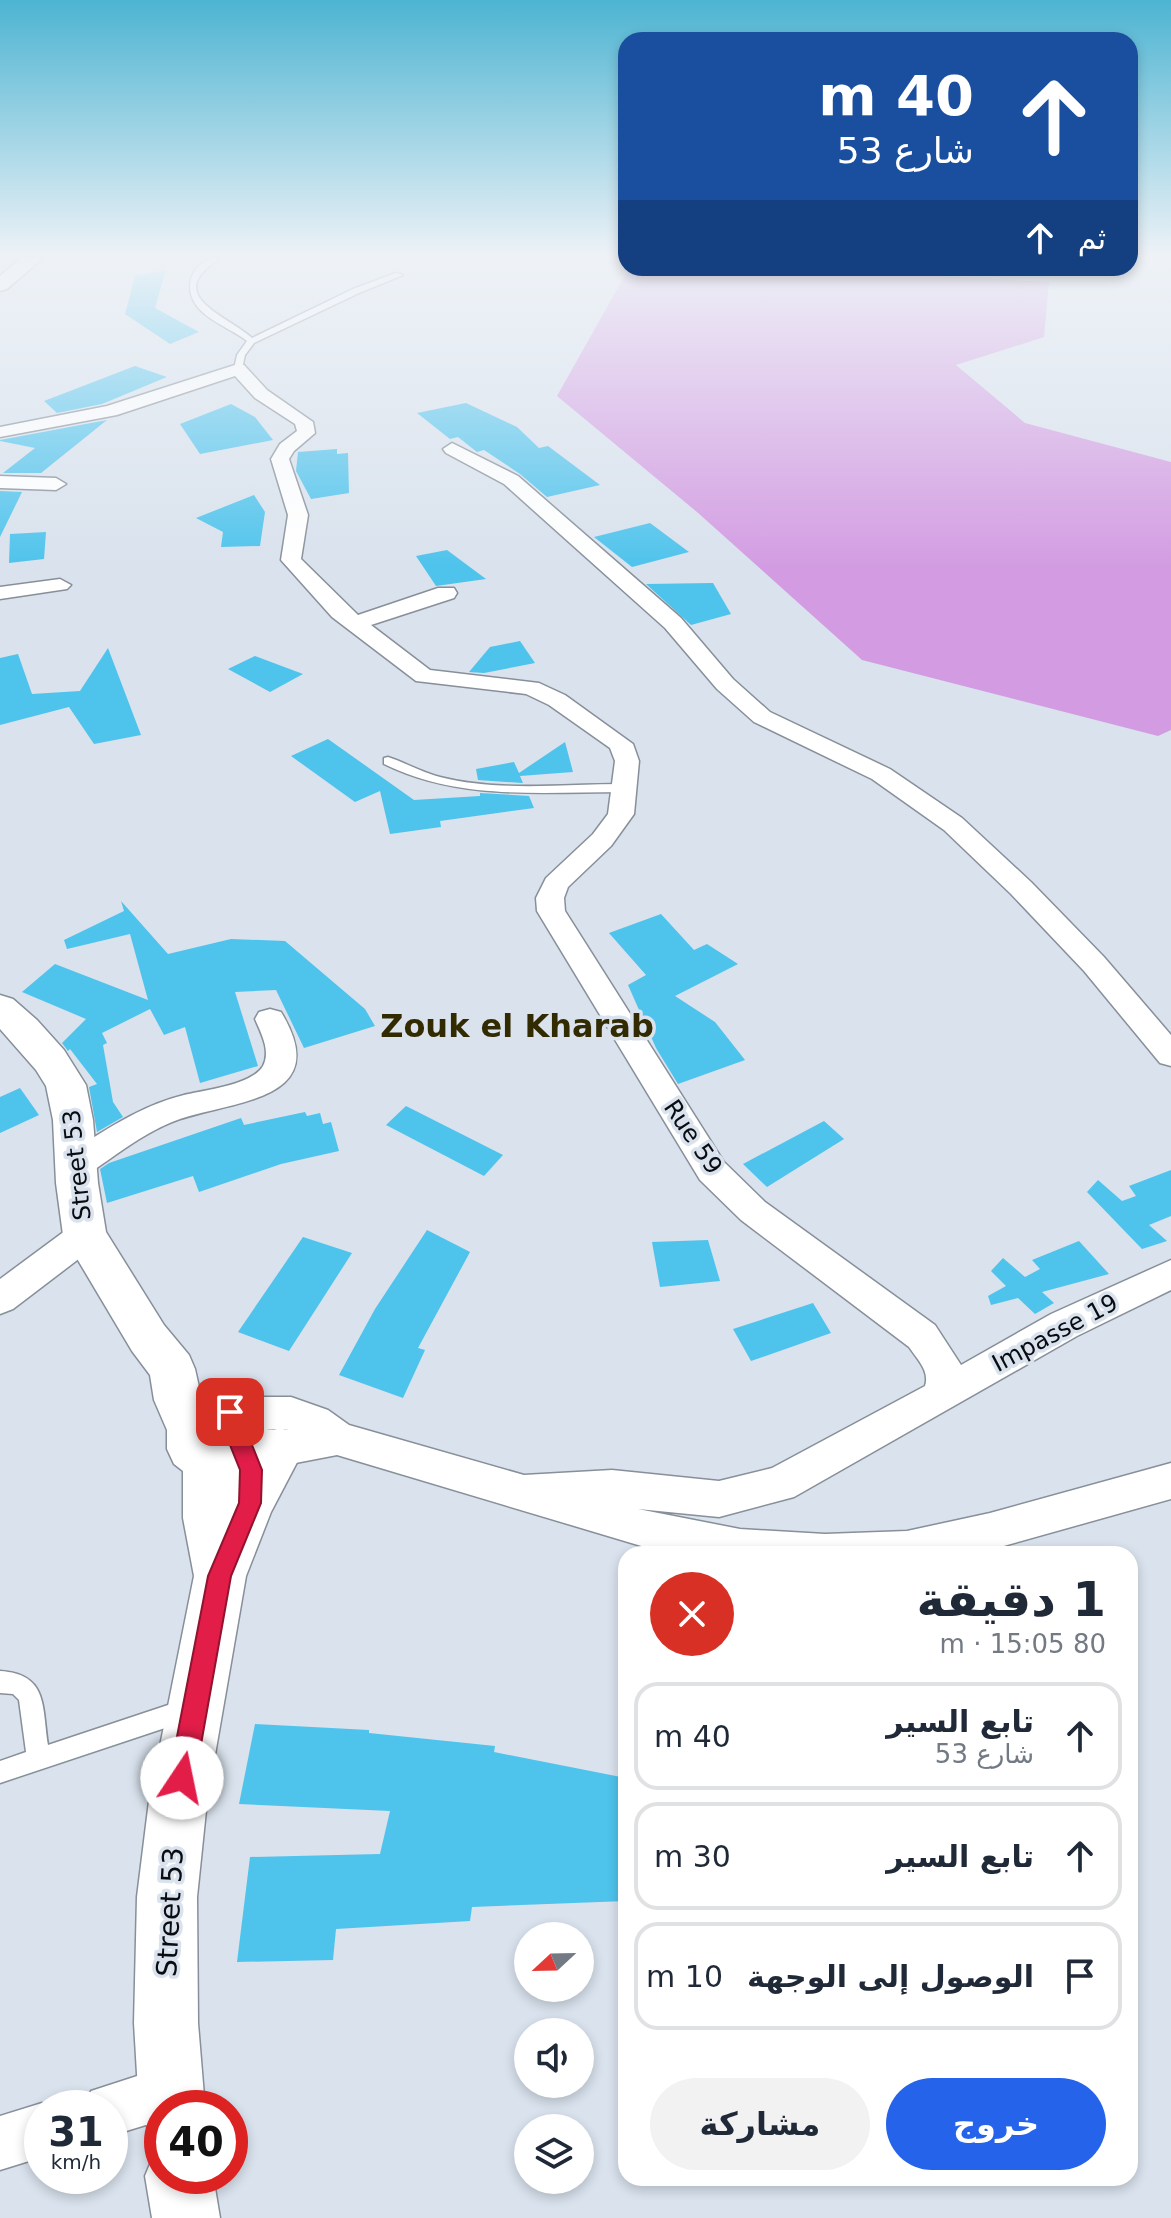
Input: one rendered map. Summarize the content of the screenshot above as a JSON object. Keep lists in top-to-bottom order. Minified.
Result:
{"streets":{"street":["Rue 59","Street 53","Impasse 19"]},"crossings":[["Rue 59","Impasse 19"]],"districts":["Zouk el Kharab"],"north":"left","page":{"turn":["40 m","شارع 53"],"then":"ثم","heading":["1 دقيقة","80 m · 15:05"],"list":[{"name":"تابع السير","note":"شارع 53","value":"40 m"},{"name":"تابع السير","value":"30 m"},{"name":"الوصول إلى الوجهة","value":"10 m"}],"buttons":["خروج","مشاركة"],"speed":"31 km/h","limit":"40"}}
